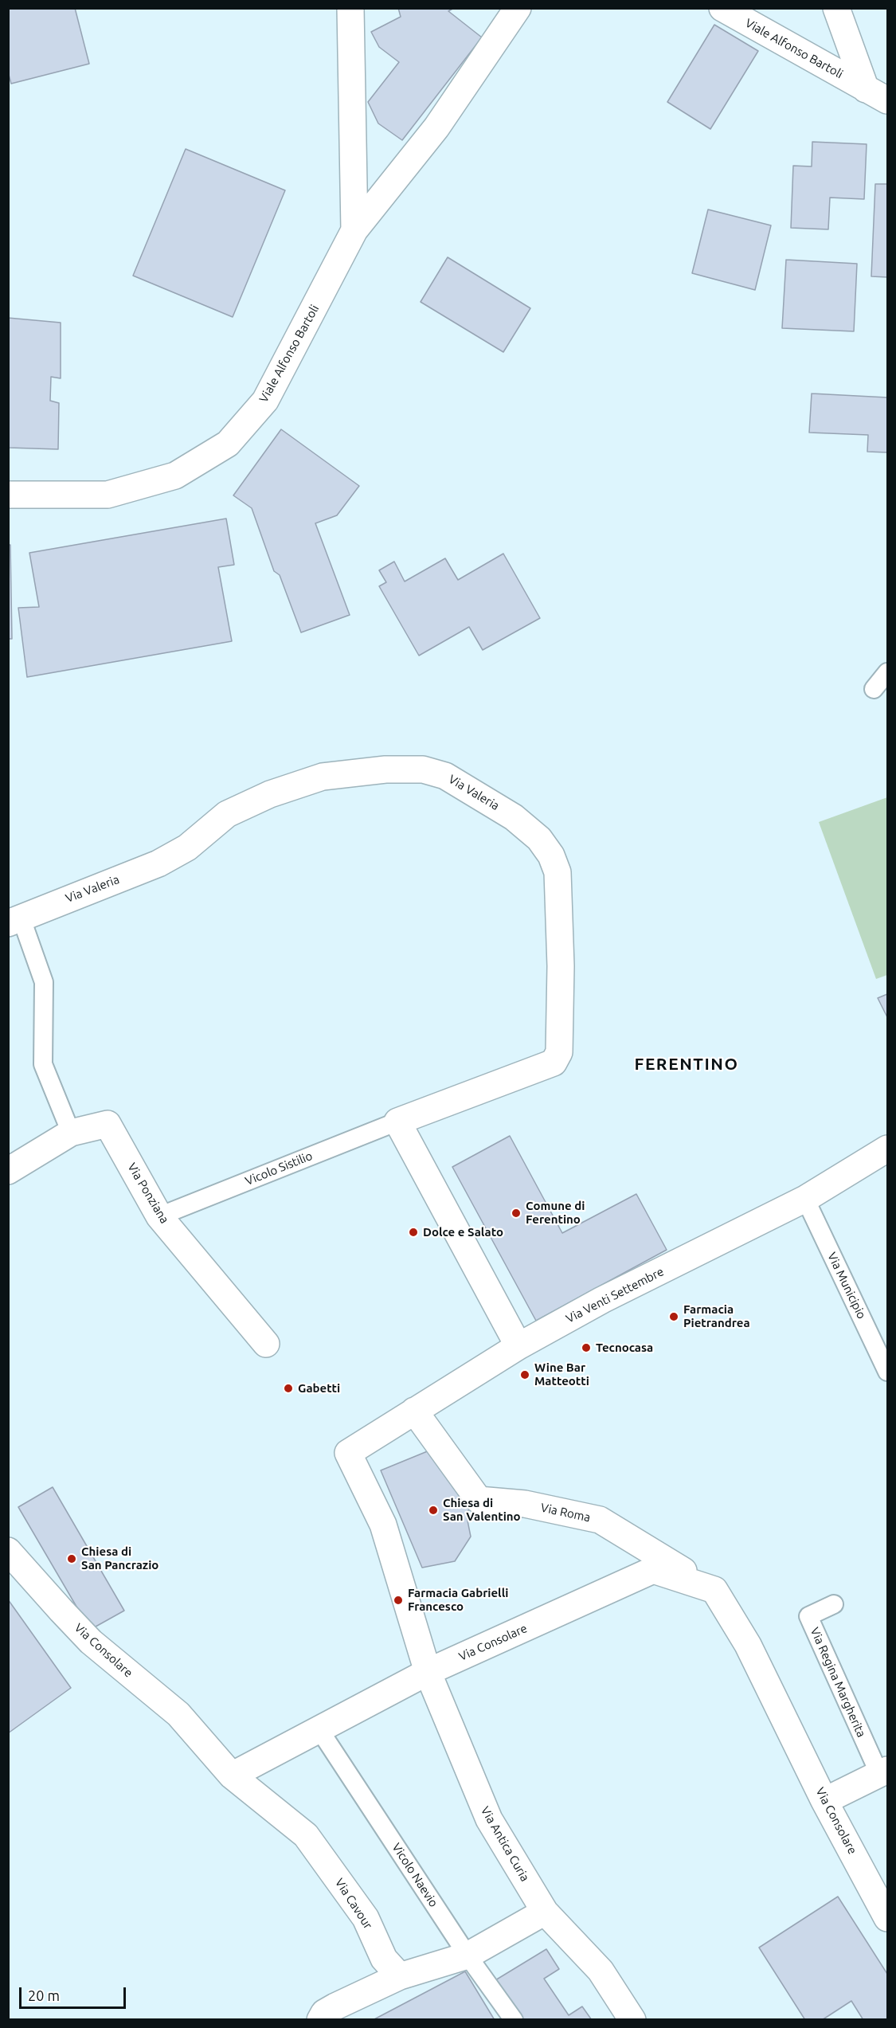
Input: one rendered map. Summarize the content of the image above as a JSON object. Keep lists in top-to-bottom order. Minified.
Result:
{"streets":{"street":["Viale Alfonso Bartoli","Via Valeria","Via Ponziana","Via Venti Settembre","Via Roma","Via Consolare","Via Antica Curia","Via Cavour"],"lane":["Vicolo Sistilio","Via Municipio","Via Regina Margherita","Vicolo Naevio"]},"crossings":[["Via Valeria","Vicolo Sistilio"],["Vicolo Sistilio","Via Ponziana"],["Via Municipio","Via Venti Settembre"],["Via Venti Settembre","Via Roma"],["Via Venti Settembre","Via Antica Curia"],["Via Roma","Via Consolare"],["Via Consolare","Via Antica Curia"],["Via Consolare","Vicolo Naevio"],["Via Consolare","Via Cavour"]],"districts":["FERENTINO"],"places":["Comune di Ferentino","Dolce e Salato","Farmacia Pietrandrea","Tecnocasa","Wine Bar Matteotti","Gabetti","Chiesa di San Valentino","Chiesa di San Pancrazio","Farmacia Gabrielli Francesco"],"scale_bar":"20 m"}
